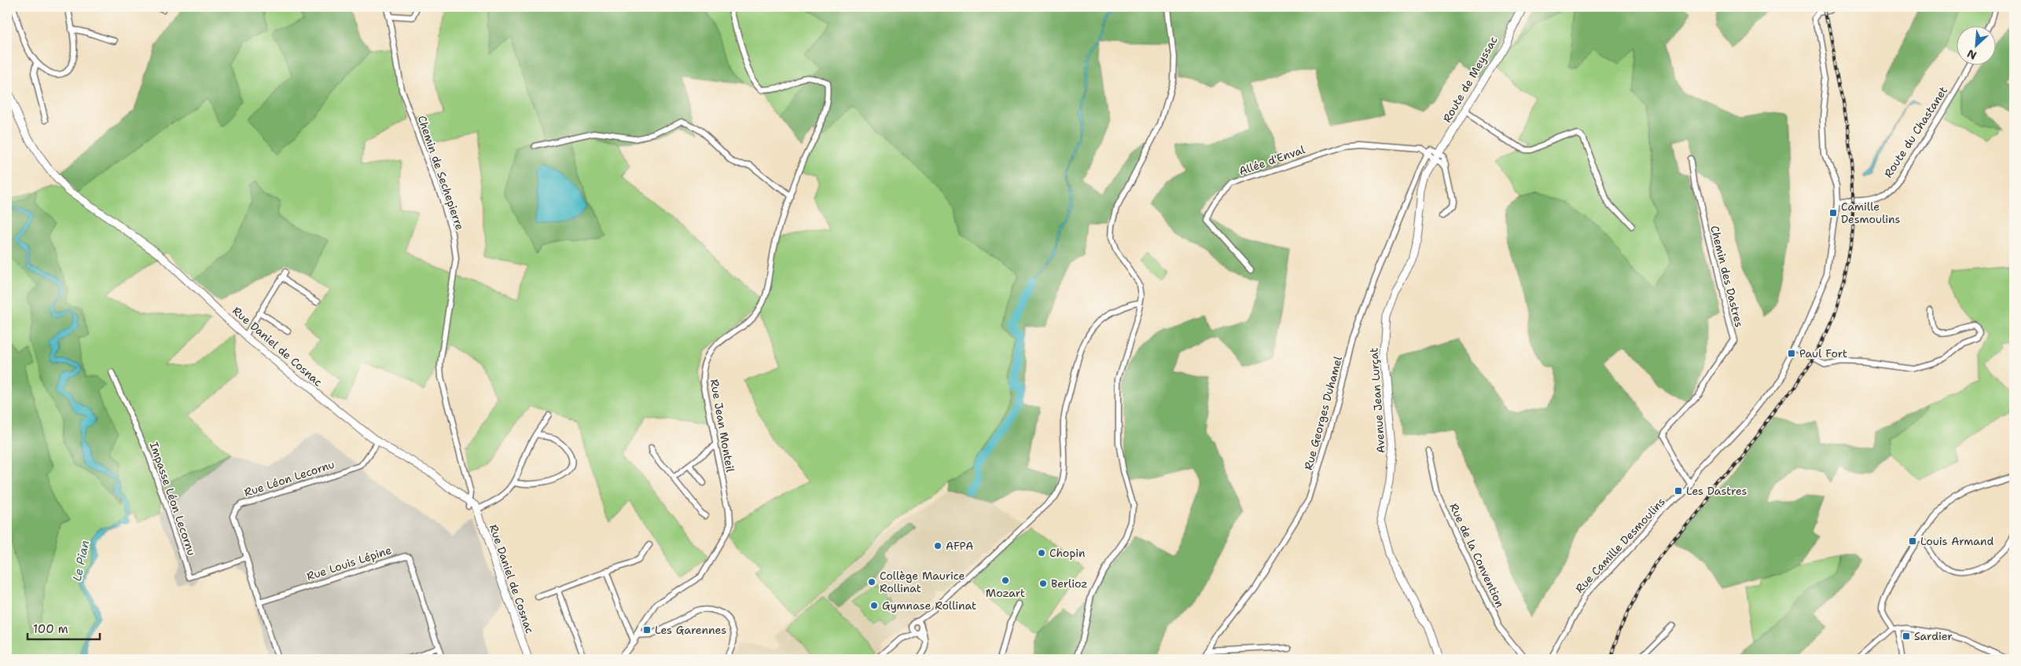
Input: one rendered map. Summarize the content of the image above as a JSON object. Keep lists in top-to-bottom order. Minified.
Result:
{"streets":{"street":["Route de Meyssac","Route du Chastanet","Allée d'Enval","Chemin de Sechepierre","Chemin des Dastres","Rue Daniel de Cosnac","Avenue Jean Lurçat","Rue Georges Duhamel","Rue Jean Monteil","Rue Léon Lecornu","Impasse Léon Lecornu","Rue Camille Desmoulins","Rue de la Convention","Rue Louis Lépine"]},"crossings":[["Route de Meyssac","Avenue Jean Lurçat"],["Route du Chastanet","Rue Camille Desmoulins"],["Allée d'Enval","Rue Georges Duhamel"],["Chemin de Sechepierre","Rue Daniel de Cosnac"],["Chemin des Dastres","Rue Camille Desmoulins"],["Rue Daniel de Cosnac","Rue Léon Lecornu"],["Rue Léon Lecornu","Impasse Léon Lecornu"],["Rue Léon Lecornu","Rue Louis Lépine"]],"water":["Le Pian"],"places":{"transit":["Camille Desmoulins","Paul Fort","Les Dastres","Louis Armand","Les Garennes","Sardier"],"other":["AFPA","Chopin","Mozart","Collège Maurice Rollinat","Berlioz","Gymnase Rollinat"]},"scale_bar":"100 m","north":"bottom left"}
